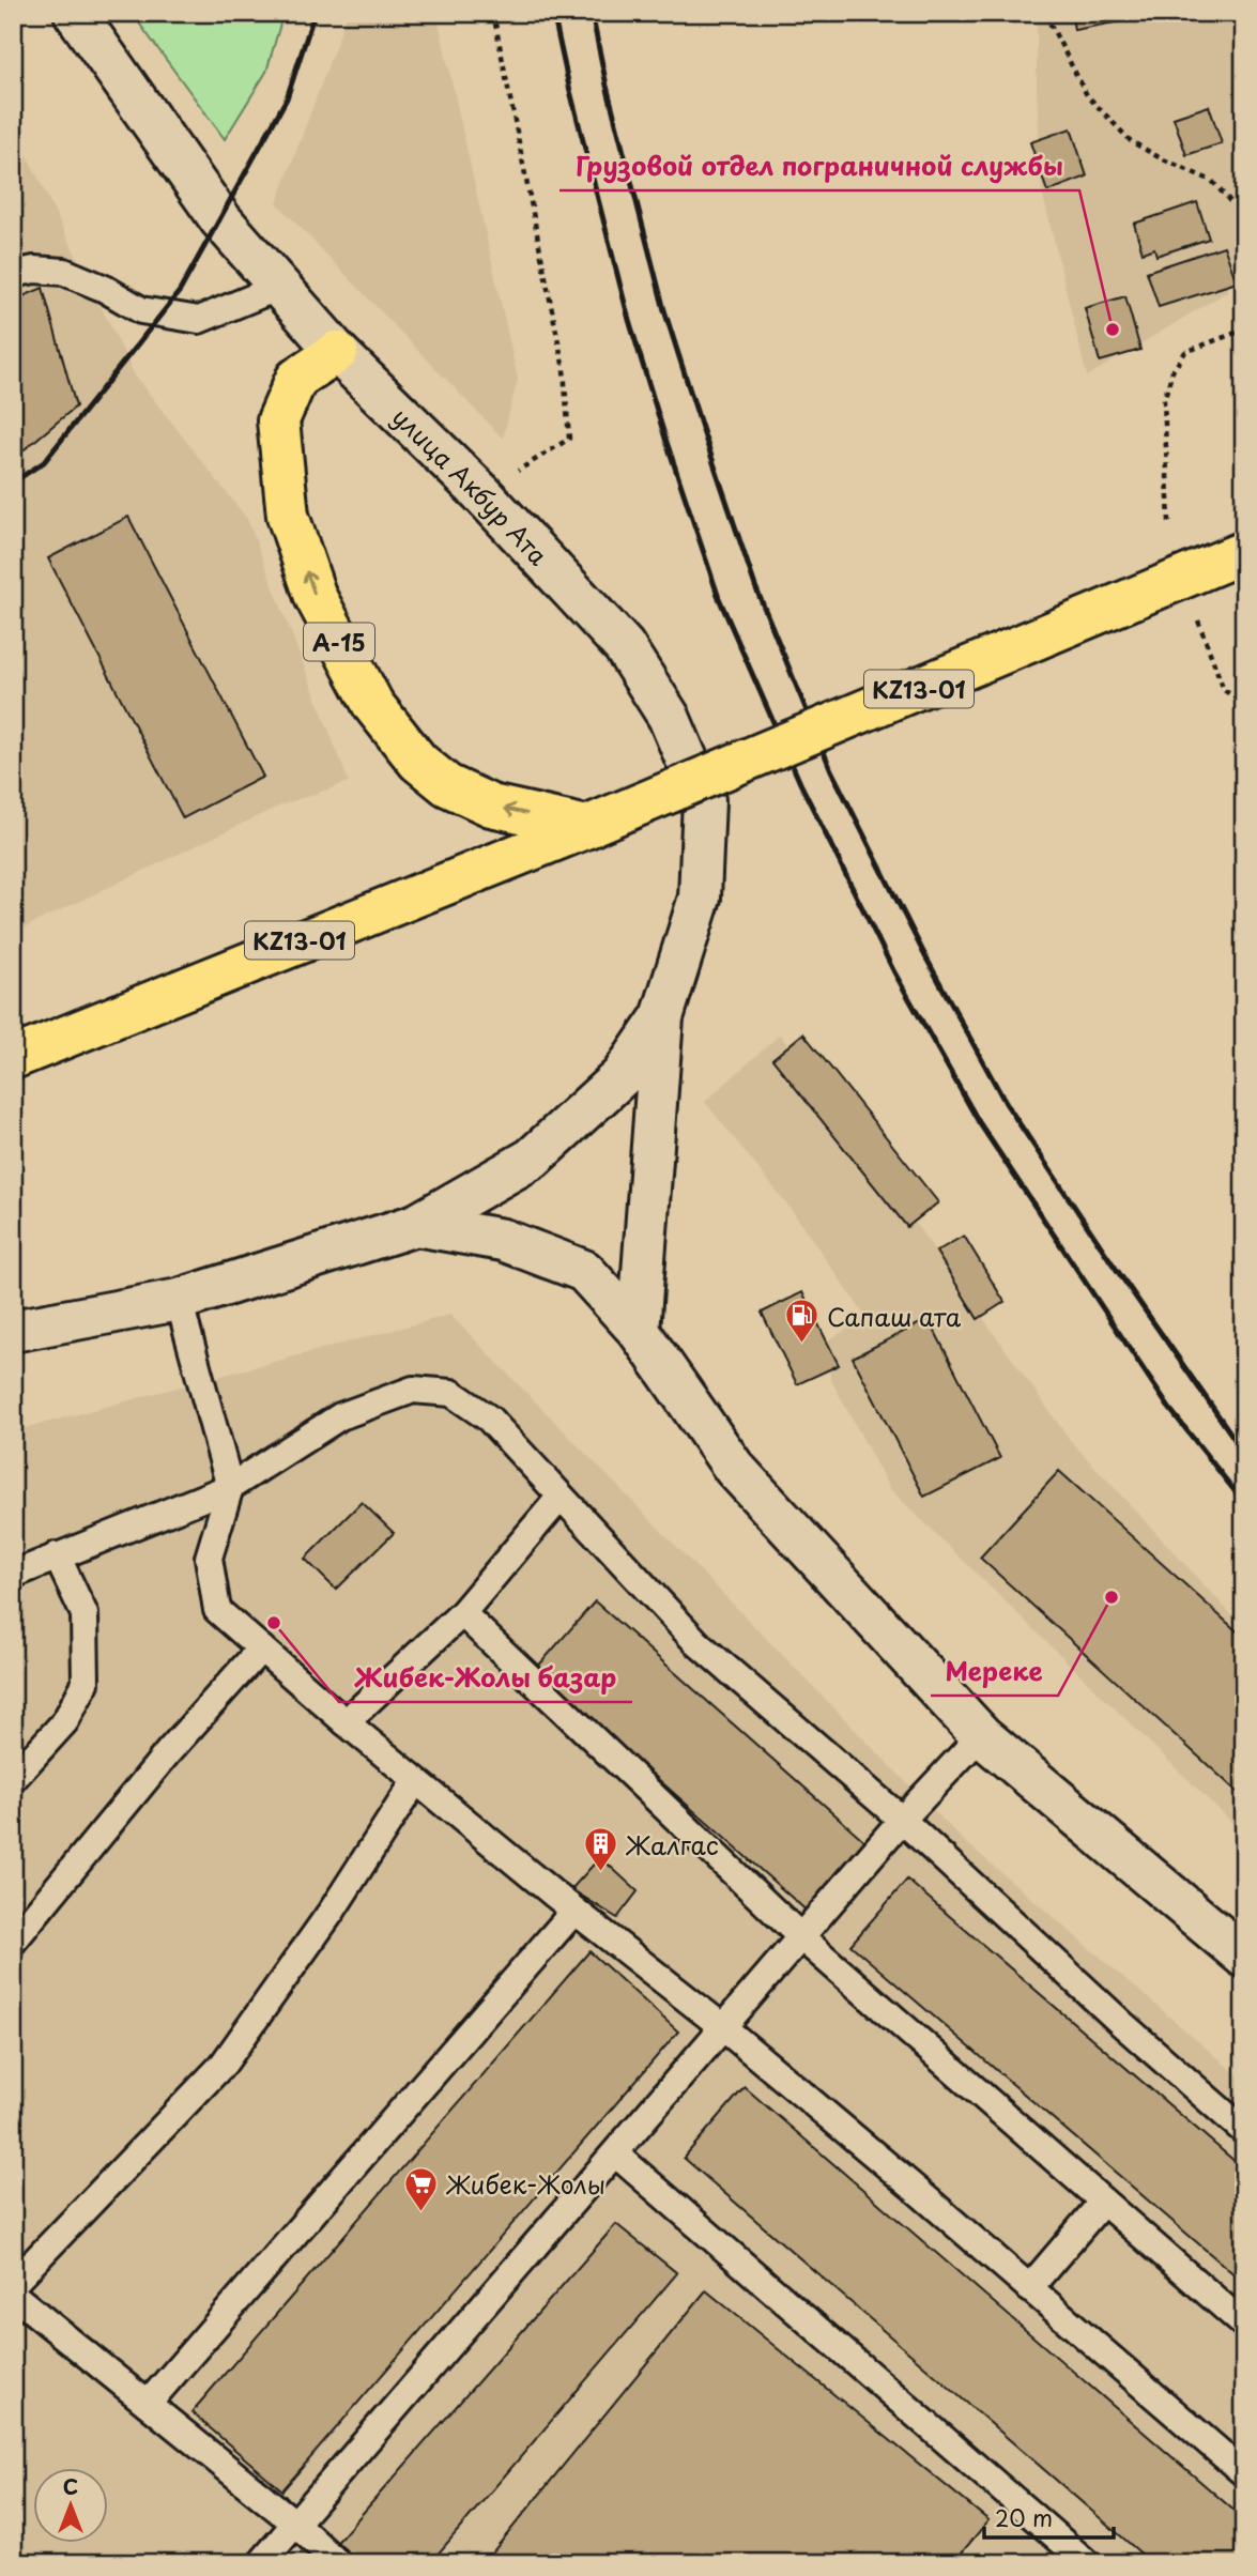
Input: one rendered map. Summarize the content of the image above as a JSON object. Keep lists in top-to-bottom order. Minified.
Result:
{"streets":{"highway":["A-15","KZ13-01"],"main road":["улица Акбур Ата"]},"crossings":[["улица Акбур Ата","A-15"],["A-15","KZ13-01"]],"places":{"other":["Грузовой отдел пограничной службы","Мереке","Жибек-Жолы базар"],"fuel station":["Сапаш ата"],"building":["Жалгас"],"supermarket":["Жибек-Жолы"]},"scale_bar":"20 m","north":"top"}
